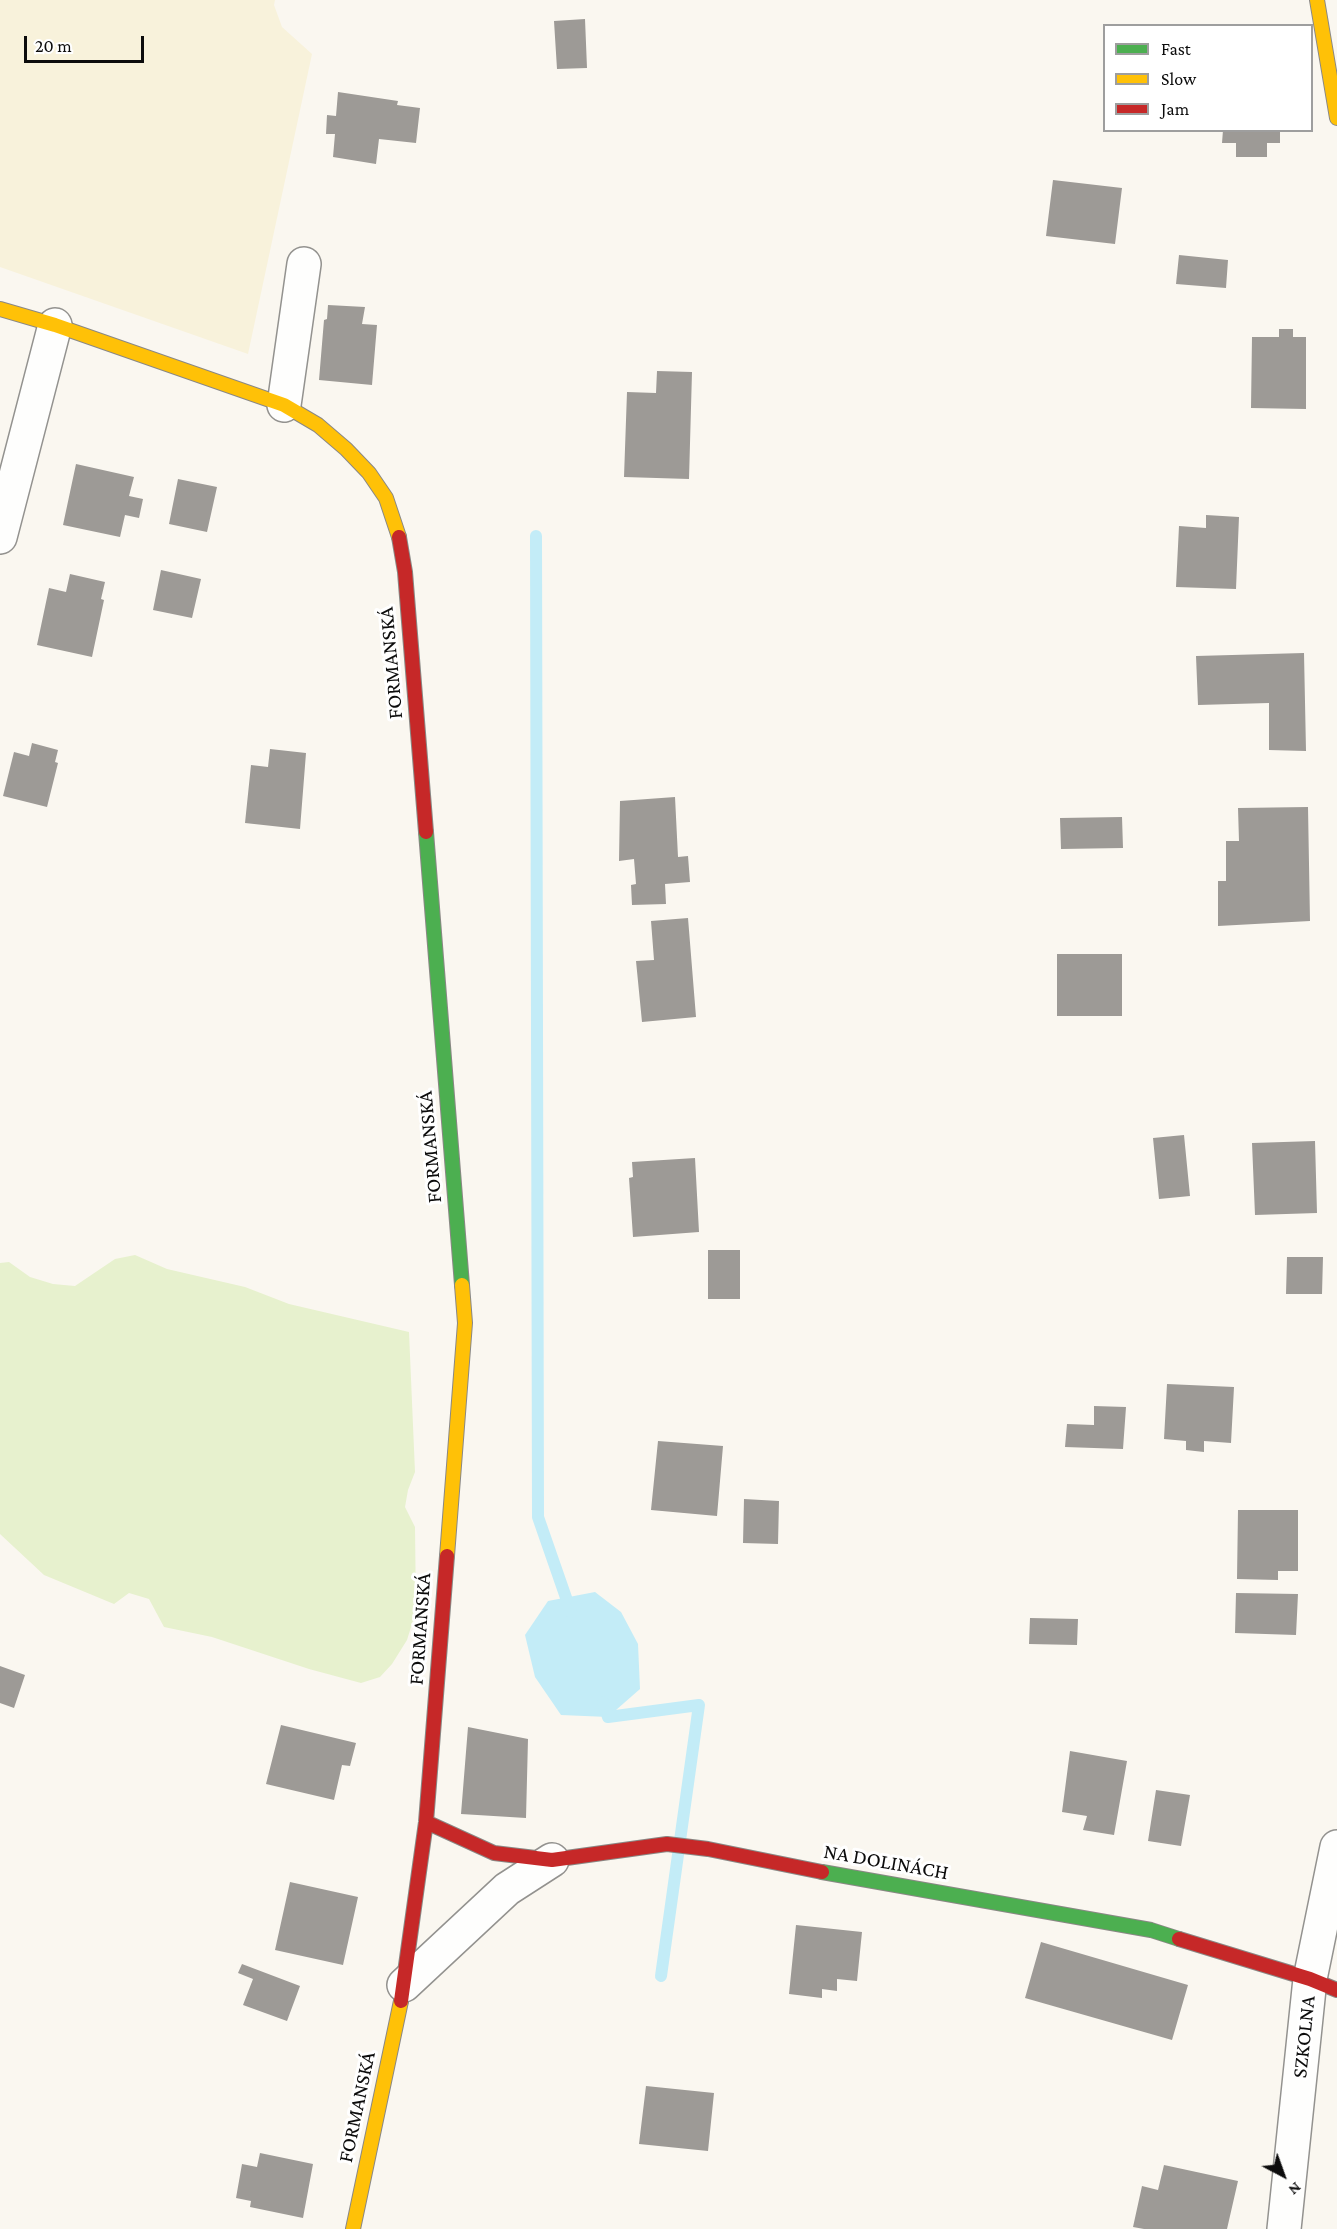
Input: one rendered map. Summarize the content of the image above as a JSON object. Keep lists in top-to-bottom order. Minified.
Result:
{"streets":{"street":["FORMANSKÁ","NA DOLINÁCH","SZKOLNA"]},"crossings":[["FORMANSKÁ","NA DOLINÁCH"],["NA DOLINÁCH","SZKOLNA"]],"legend":["Fast","Slow","Jam"],"scale_bar":"20 m","north":"bottom right"}
